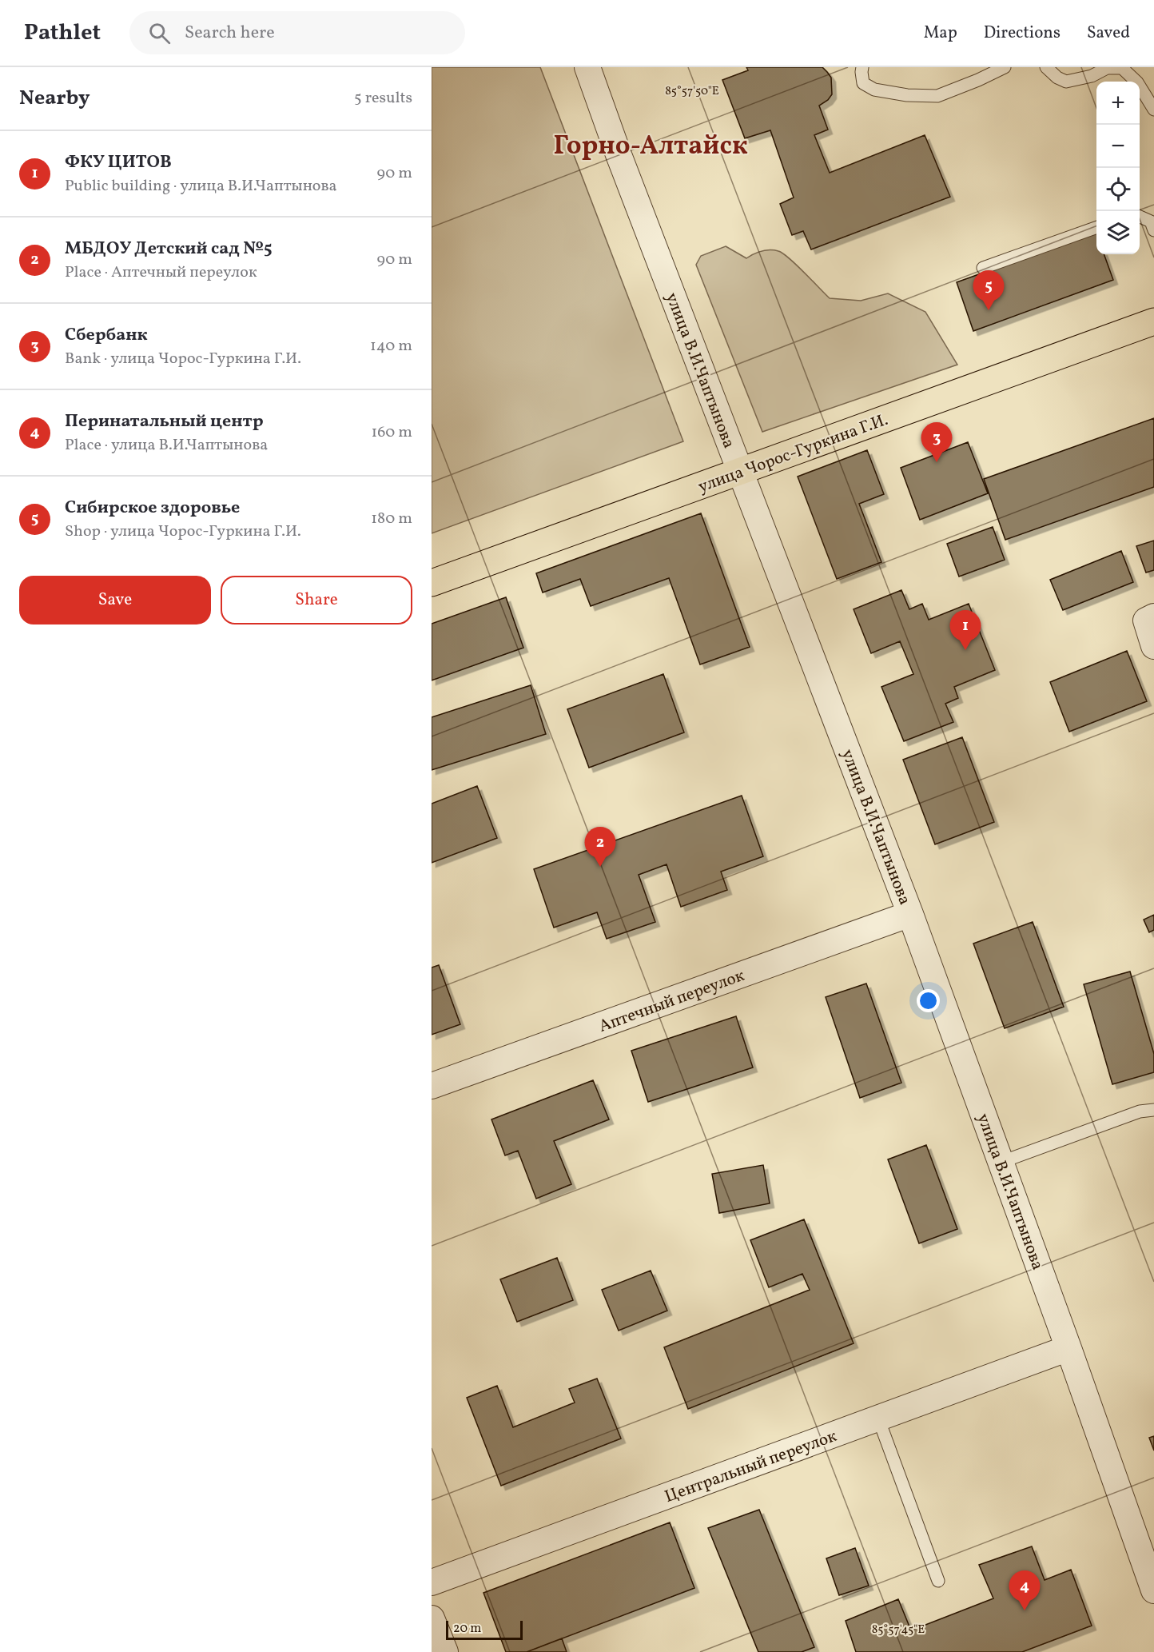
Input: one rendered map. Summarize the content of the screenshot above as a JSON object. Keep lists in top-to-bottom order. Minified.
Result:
{"streets":{"main road":["улица Чорос-Гуркина Г.И."],"street":["улица В.И.Чаптынова","Аптечный переулок","Центральный переулок"]},"crossings":[["улица В.И.Чаптынова","улица Чорос-Гуркина Г.И."],["улица В.И.Чаптынова","Аптечный переулок"],["улица В.И.Чаптынова","Центральный переулок"]],"districts":["Горно-Алтайск"],"scale_bar":"20 m","page":{"header":"Pathlet","search":"Search here","nav":["Map","Directions","Saved"],"heading":["Nearby","5 results"],"map_buttons":["+","−"],"list":[{"mark":"1","name":"ФКУ ЦИТОВ","note":"Public building · улица В.И.Чаптынова","value":"90 m"},{"mark":"2","name":"МБДОУ Детский сад №5","note":"Place · Аптечный переулок","value":"90 m"},{"mark":"3","name":"Сбербанк","note":"Bank · улица Чорос-Гуркина Г.И.","value":"140 m"},{"mark":"4","name":"Перинатальный центр","note":"Place · улица В.И.Чаптынова","value":"160 m"},{"mark":"5","name":"Сибирское здоровье","note":"Shop · улица Чорос-Гуркина Г.И.","value":"180 m"}],"pins":["5","3","1","2","4"],"buttons":["Save","Share"],"scale":"20 m"},"coordinates":["85°57'50\"E","85°57'45\"E"]}
